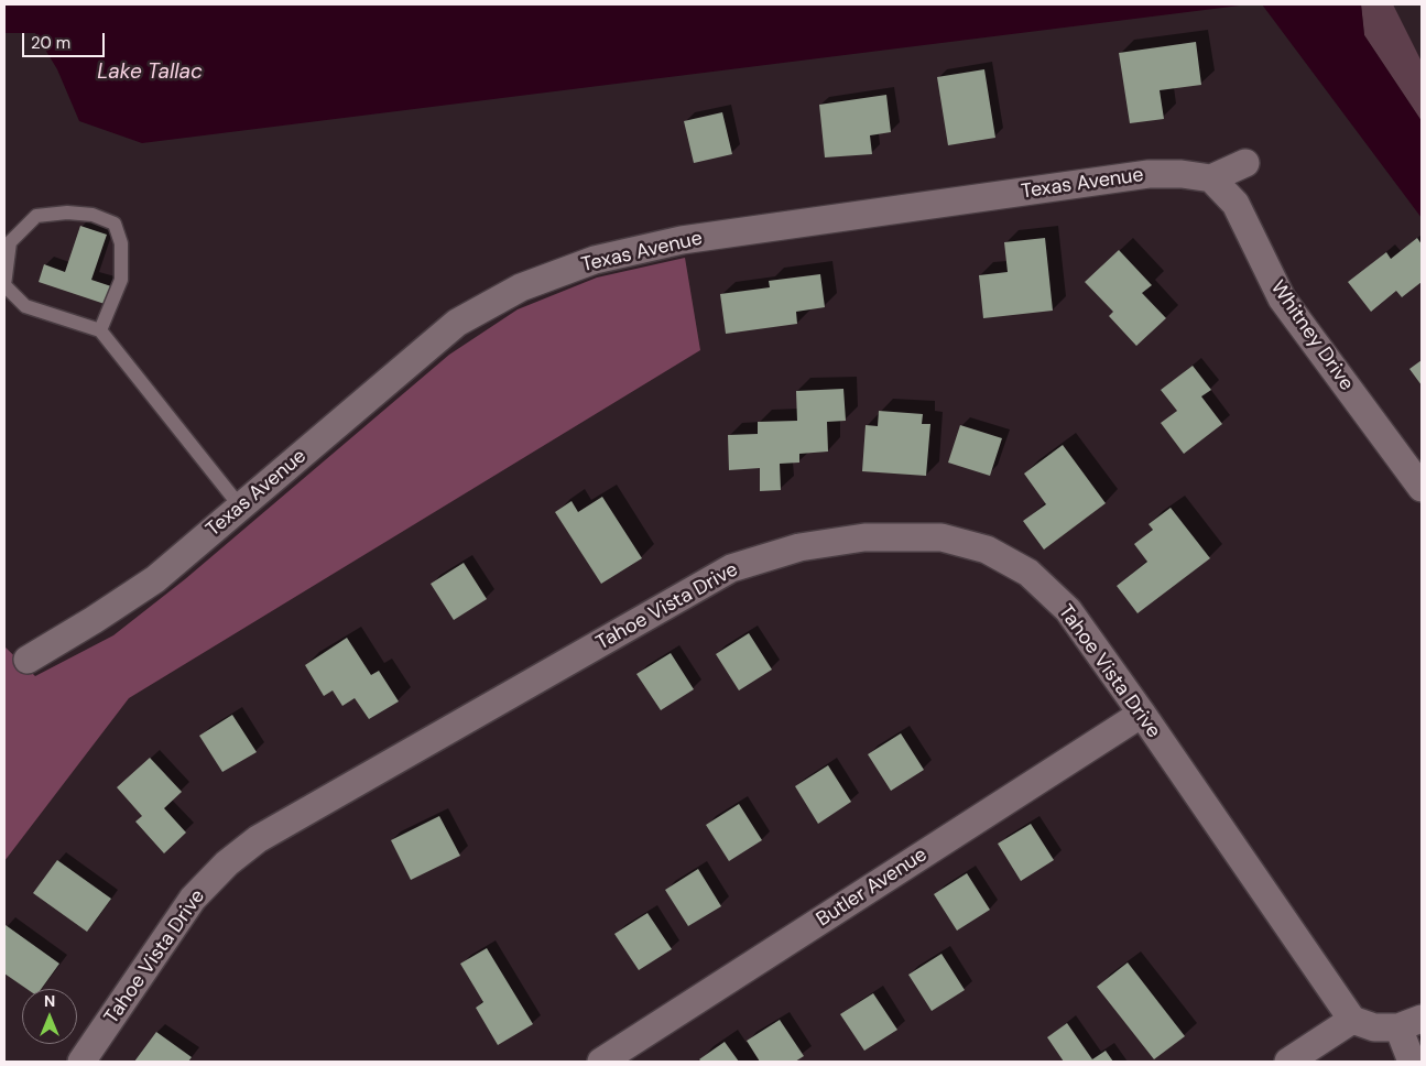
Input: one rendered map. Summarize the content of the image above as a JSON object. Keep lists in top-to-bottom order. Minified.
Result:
{"streets":{"street":["Texas Avenue","Whitney Drive","Tahoe Vista Drive","Butler Avenue"]},"crossings":[["Texas Avenue","Whitney Drive"],["Tahoe Vista Drive","Butler Avenue"]],"water":["Lake Tallac"],"scale_bar":"20 m","north":"top"}
